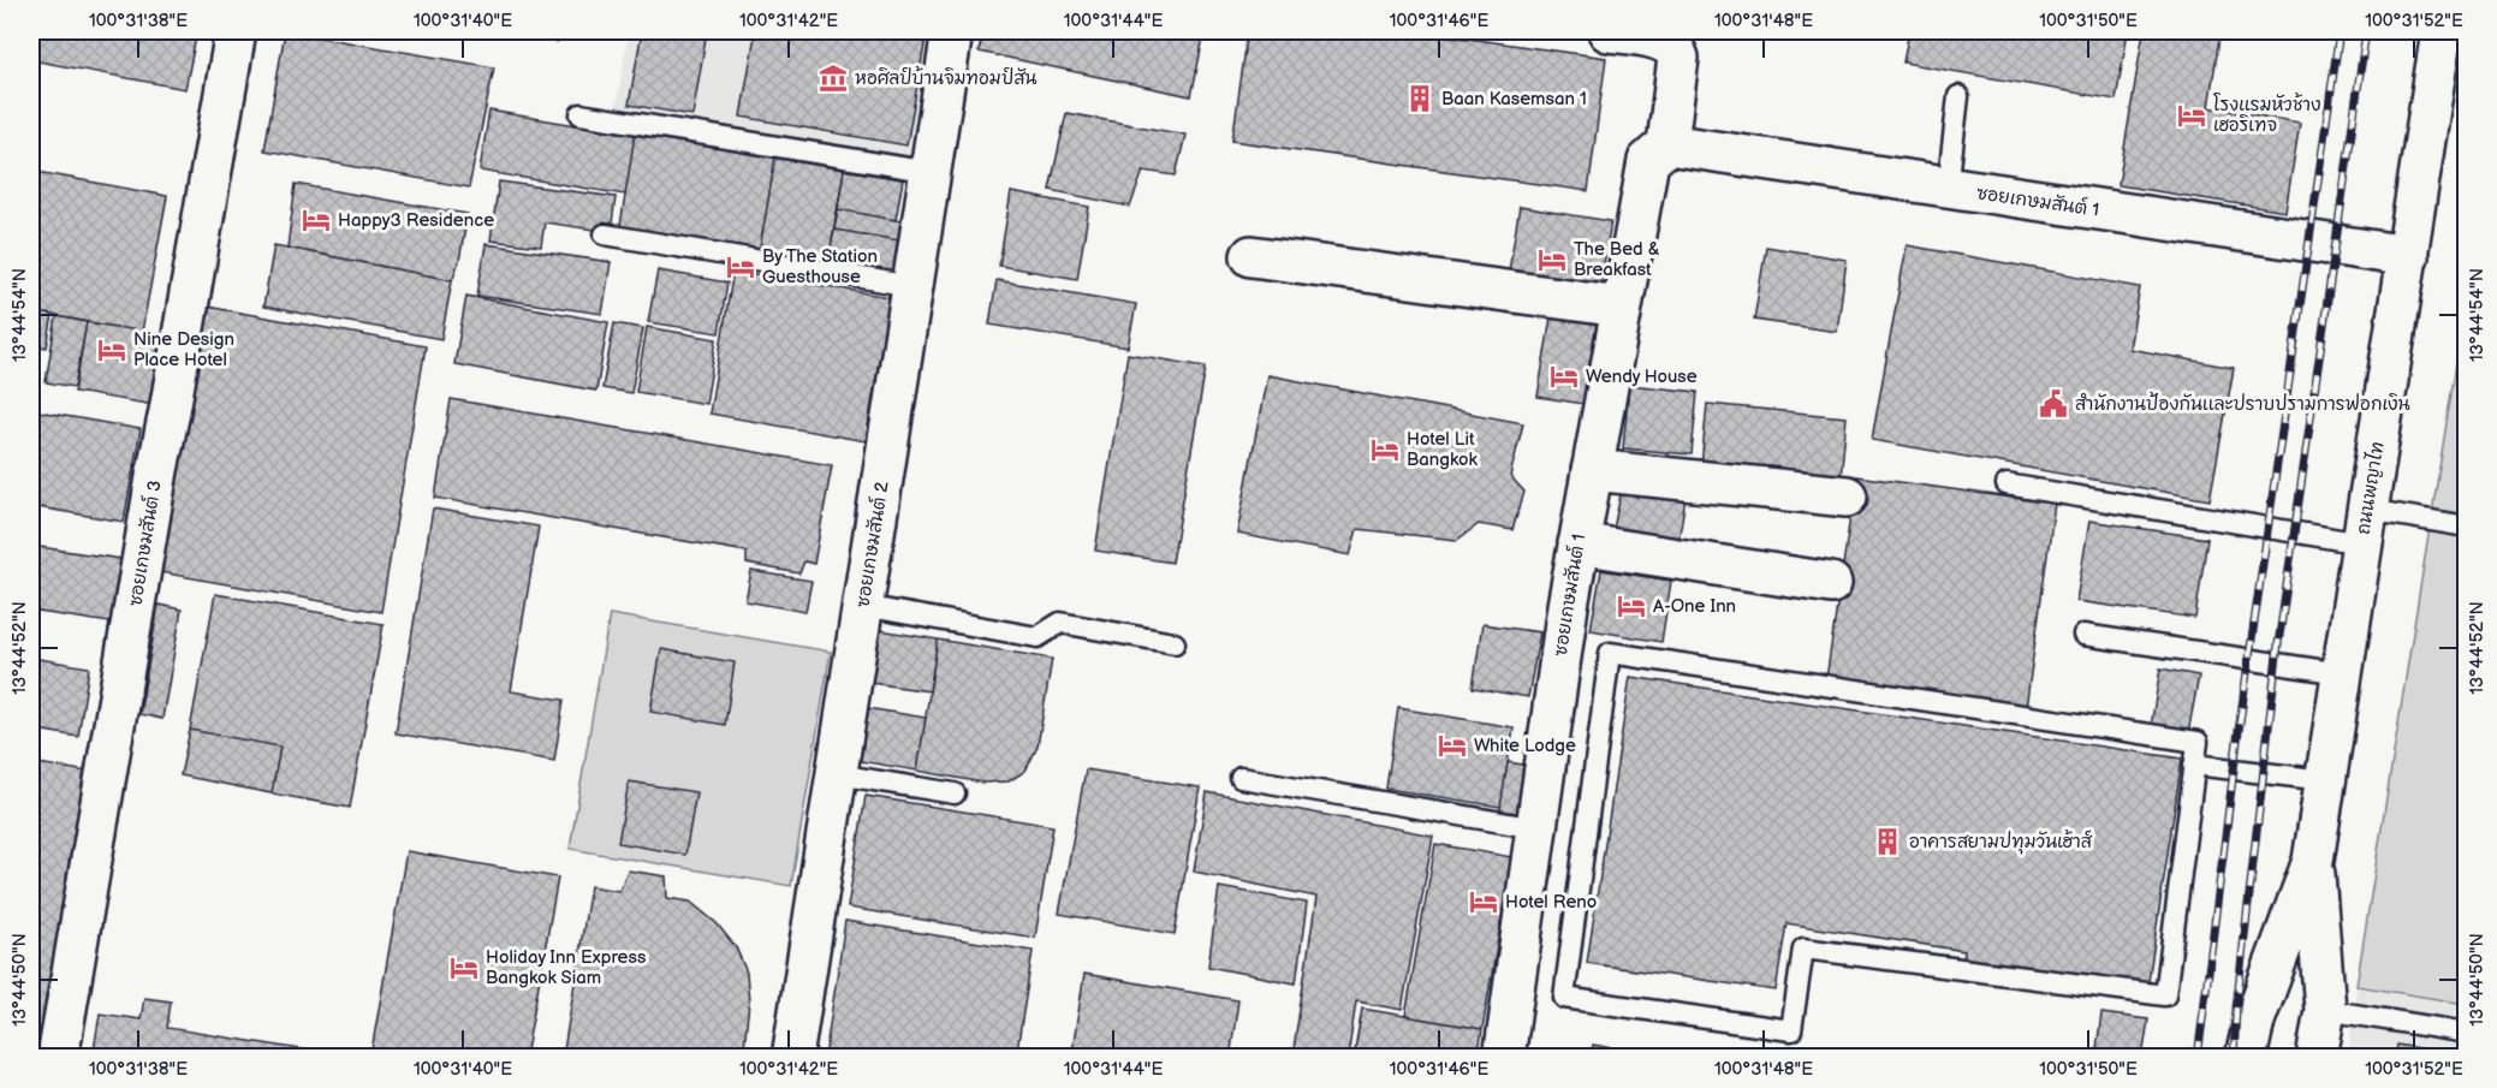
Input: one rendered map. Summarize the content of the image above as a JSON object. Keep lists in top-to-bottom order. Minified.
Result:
{"streets":{"street":["ซอยเกษมสันต์ 1","ถนนพญาไท","ซอยเกษมสันต์ 3","ซอยเกษมสันต์ 2"]},"crossings":[["ซอยเกษมสันต์ 1","ถนนพญาไท"]],"places":{"museum":["หอศิลป์บ้านจิมทอมป์สัน"],"building":["Baan Kasemsan 1","อาคารสยามปทุมวันเฮ้าส์"],"hotel":["โรงแรมหัวช้าง เฮอริเทจ","Happy3 Residence","The Bed & Breakfast","By The Station Guesthouse","Nine Design Place Hotel","Wendy House","Hotel Lit Bangkok","A-One Inn","White Lodge","Hotel Reno","Holiday Inn Express Bangkok Siam"],"public building":["สำนักงานป้องกันและปราบปรามการฟอกเงิน"]},"coordinates":["100°31'38\"E","100°31'40\"E","100°31'42\"E","100°31'44\"E","100°31'46\"E","100°31'48\"E","100°31'50\"E","100°31'52\"E","13°44'54\"N","13°44'52\"N","13°44'50\"N"]}
